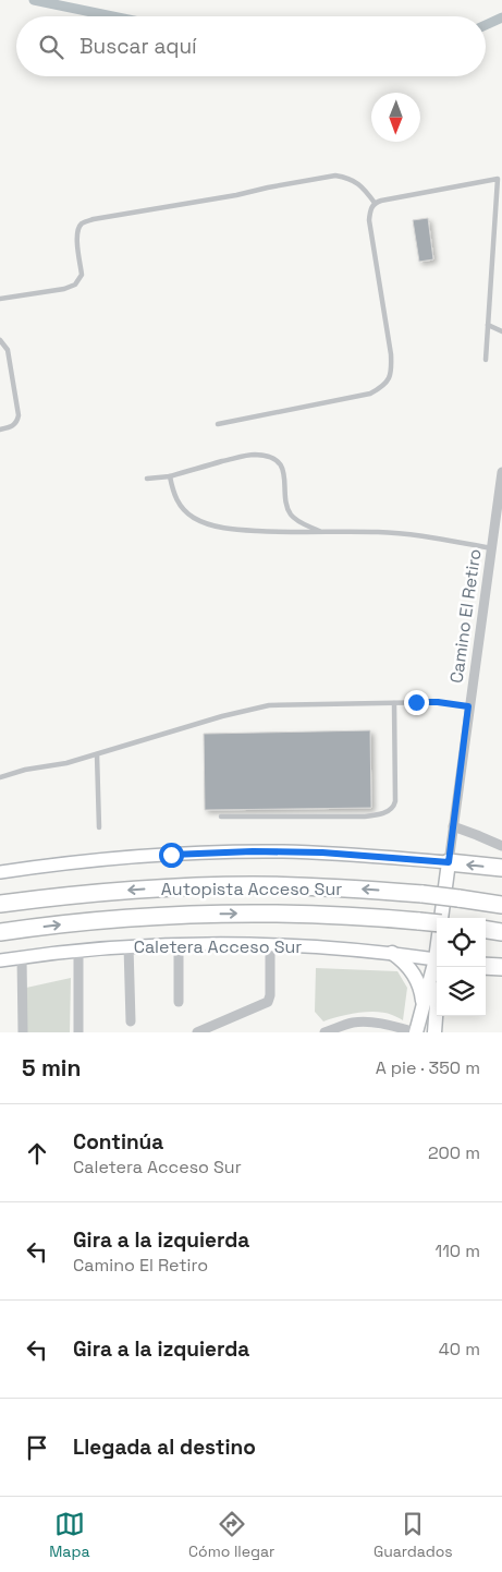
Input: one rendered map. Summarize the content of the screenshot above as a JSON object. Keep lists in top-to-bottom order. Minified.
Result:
{"streets":{"highway":["Autopista Acceso Sur"],"main road":["Caletera Acceso Sur"],"street":["Camino El Retiro"]},"north":"bottom","page":{"search":"Buscar aquí","heading":["5 min","A pie · 350 m"],"list":[["Continúa","Caletera Acceso Sur","200 m"],["Gira a la izquierda","Camino El Retiro","110 m"],["Gira a la izquierda","40 m"],"Llegada al destino"],"nav":["Mapa","Cómo llegar","Guardados"]}}
